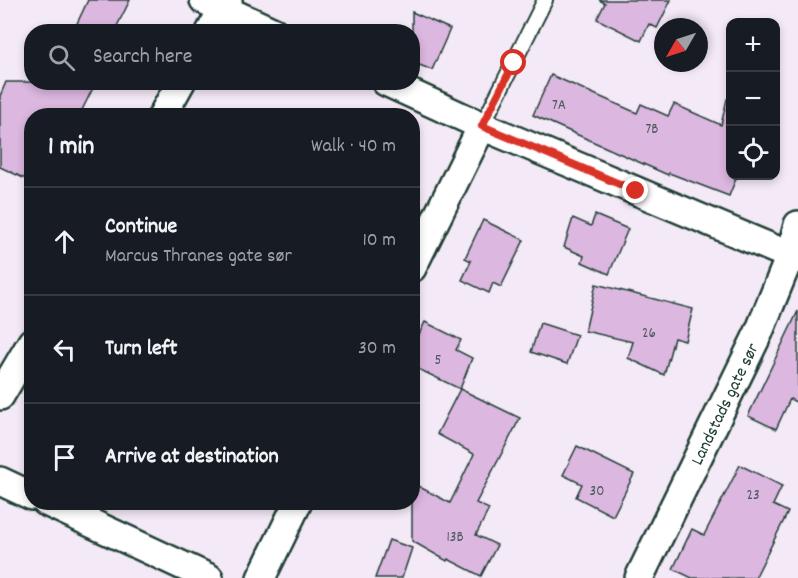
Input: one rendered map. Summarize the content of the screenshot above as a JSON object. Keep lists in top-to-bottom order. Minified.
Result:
{"streets":{"street":["Landstads gate sør"]},"house_numbers":["7A","7B","26","5","30","23","13B"],"north":"bottom left","page":{"map_buttons":["+","−"],"search":"Search here","heading":["1 min","Walk · 40 m"],"list":[["Continue","Marcus Thranes gate sør","10 m"],["Turn left","30 m"],"Arrive at destination"]}}
